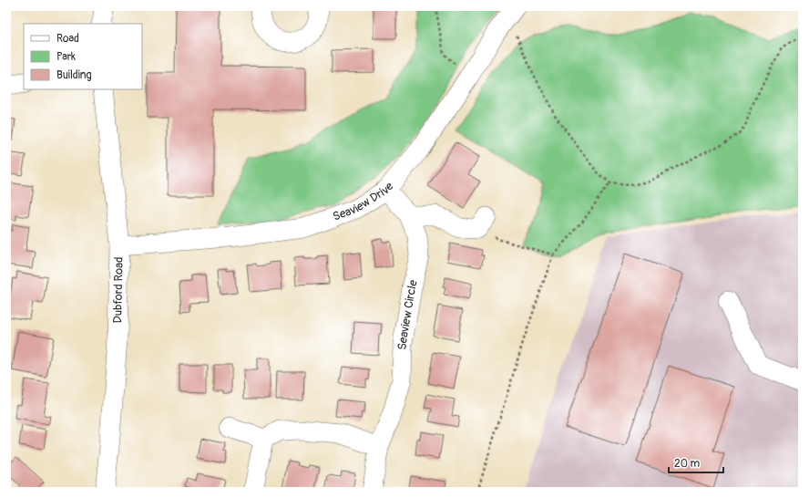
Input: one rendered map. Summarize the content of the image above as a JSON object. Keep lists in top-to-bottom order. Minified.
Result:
{"streets":{"street":["Seaview Drive","Dubford Road","Seaview Circle"]},"crossings":[["Seaview Drive","Dubford Road"],["Seaview Drive","Seaview Circle"]],"legend":["Road","Park","Building"],"scale_bar":"20 m"}
